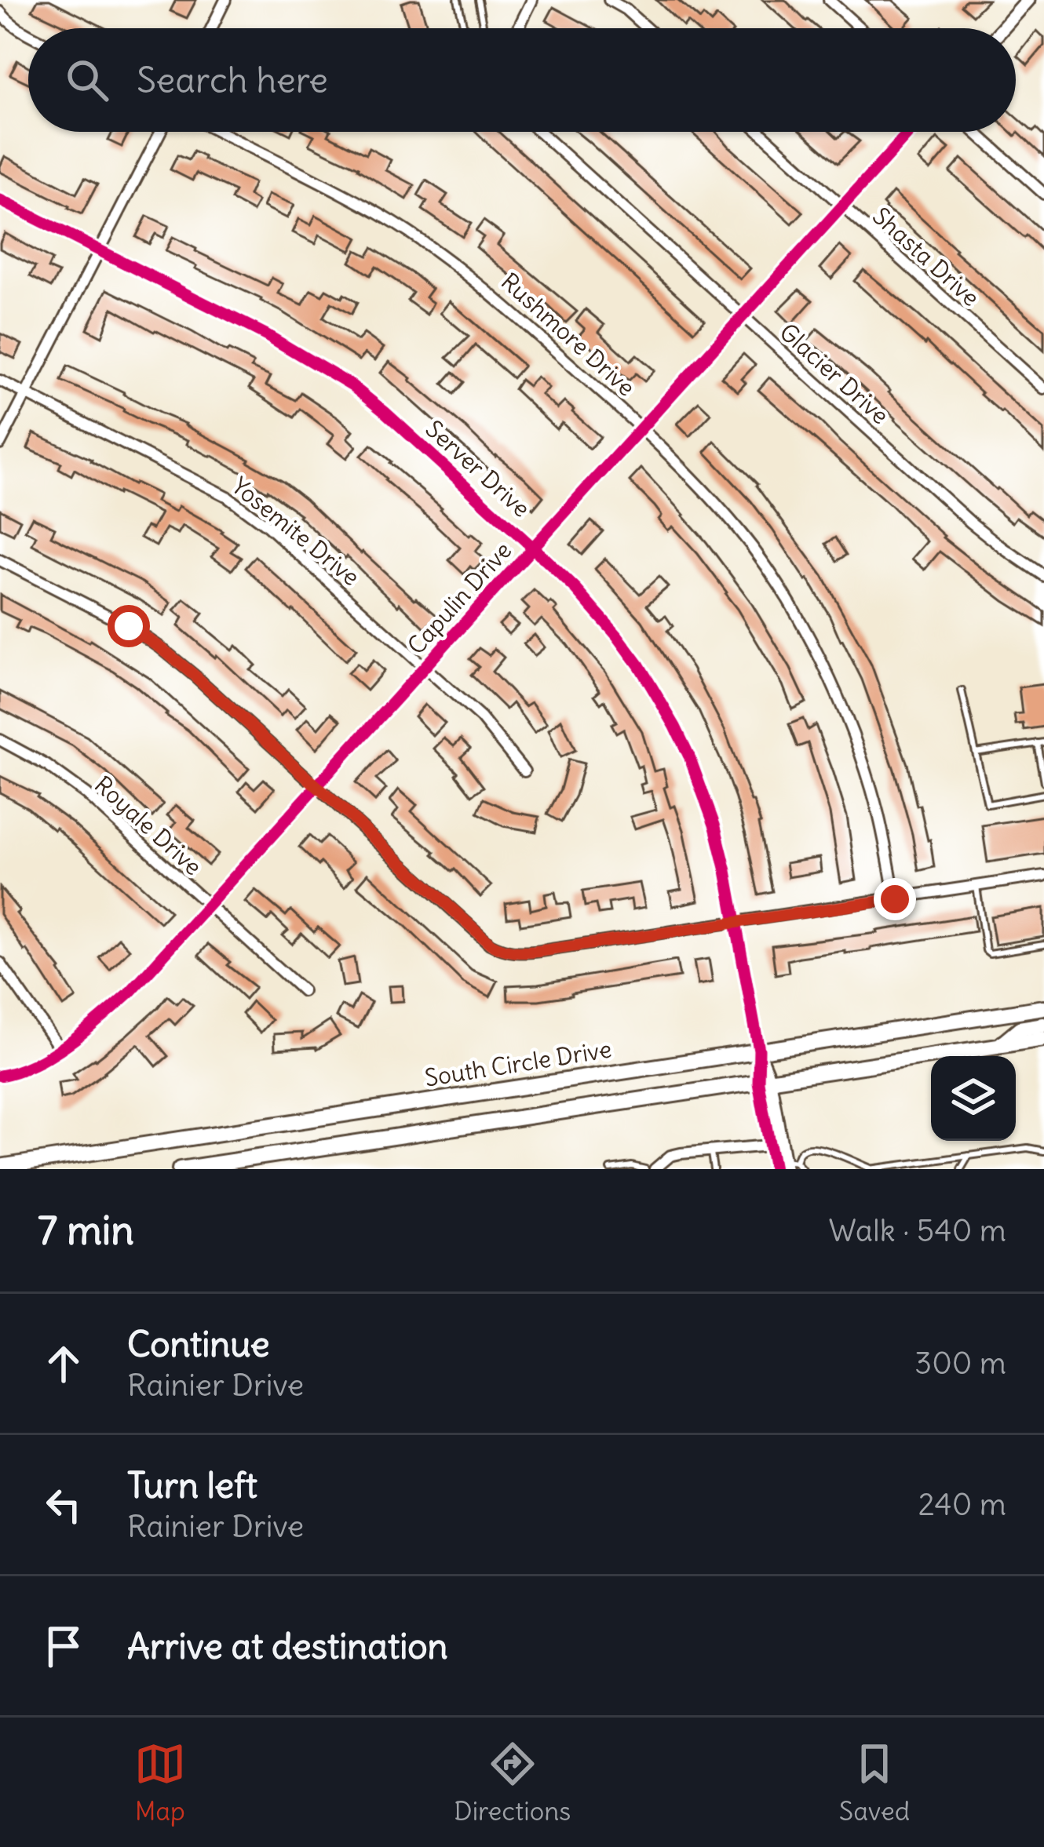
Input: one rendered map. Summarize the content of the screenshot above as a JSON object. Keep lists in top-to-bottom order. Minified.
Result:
{"streets":{"main road":["South Circle Drive"],"street":["Shasta Drive","Rushmore Drive","Glacier Drive","Server Drive","Yosemite Drive","Capulin Drive","Royale Drive"]},"crossings":[["Shasta Drive","Capulin Drive"],["Rushmore Drive","Capulin Drive"],["Glacier Drive","Capulin Drive"],["Server Drive","Capulin Drive"],["Server Drive","South Circle Drive"],["Yosemite Drive","Capulin Drive"],["Capulin Drive","Royale Drive"]],"page":{"search":"Search here","heading":["7 min","Walk · 540 m"],"list":[["Continue","Rainier Drive","300 m"],["Turn left","Rainier Drive","240 m"],"Arrive at destination"],"nav":["Map","Directions","Saved"]}}
